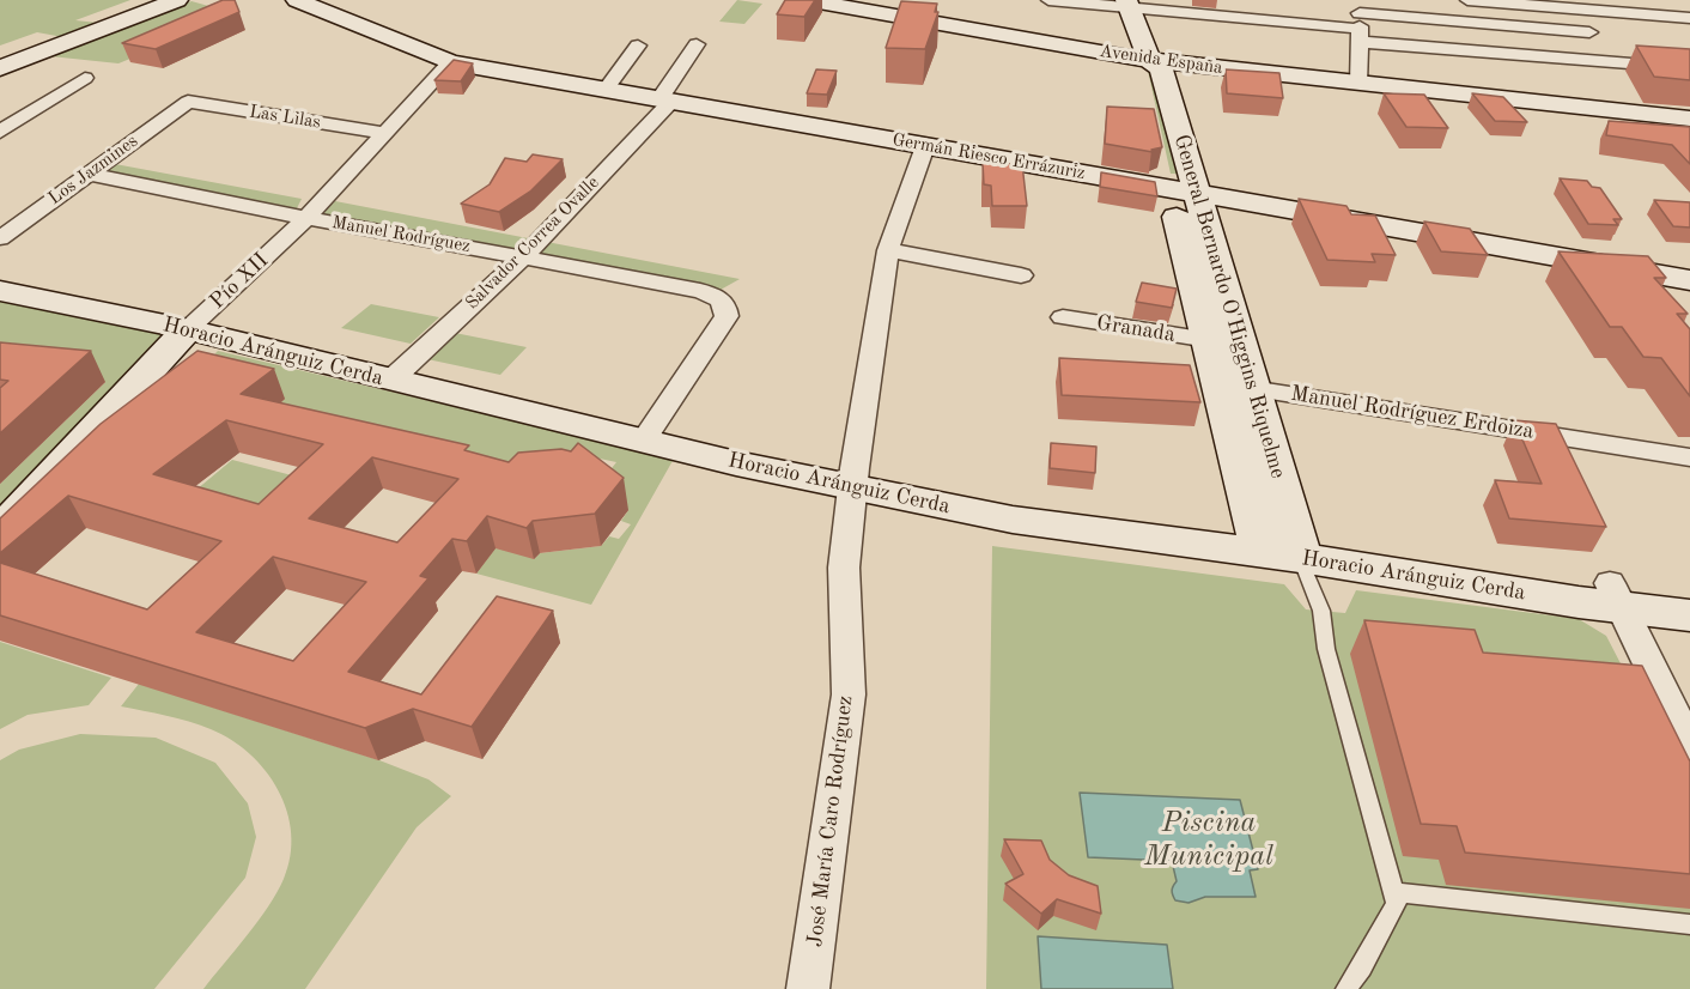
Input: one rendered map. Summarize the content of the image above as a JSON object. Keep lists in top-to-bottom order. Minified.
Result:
{"streets":{"street":["Avenida España","Las Lilas","Germán Riesco Errázuriz","Los Jazmines","Manuel Rodríguez","Salvador Correa Ovalle","Pío XII","General Bernardo O'Higgins Riquelme","Granada","Horacio Aránguiz Cerda","Manuel Rodríguez Erdoiza","José María Caro Rodríguez"]},"crossings":[["Avenida España","General Bernardo O'Higgins Riquelme"],["Las Lilas","Los Jazmines"],["Las Lilas","Pío XII"],["Germán Riesco Errázuriz","Salvador Correa Ovalle"],["Germán Riesco Errázuriz","Pío XII"],["Germán Riesco Errázuriz","General Bernardo O'Higgins Riquelme"],["Germán Riesco Errázuriz","José María Caro Rodríguez"],["Los Jazmines","Manuel Rodríguez"],["Manuel Rodríguez","Salvador Correa Ovalle"],["Manuel Rodríguez","Pío XII"],["Manuel Rodríguez","Horacio Aránguiz Cerda"],["Salvador Correa Ovalle","Horacio Aránguiz Cerda"],["Pío XII","Horacio Aránguiz Cerda"],["General Bernardo O'Higgins Riquelme","Granada"],["General Bernardo O'Higgins Riquelme","Horacio Aránguiz Cerda"],["General Bernardo O'Higgins Riquelme","Manuel Rodríguez Erdoiza"],["Horacio Aránguiz Cerda","José María Caro Rodríguez"]],"water":["Piscina Municipal"]}
